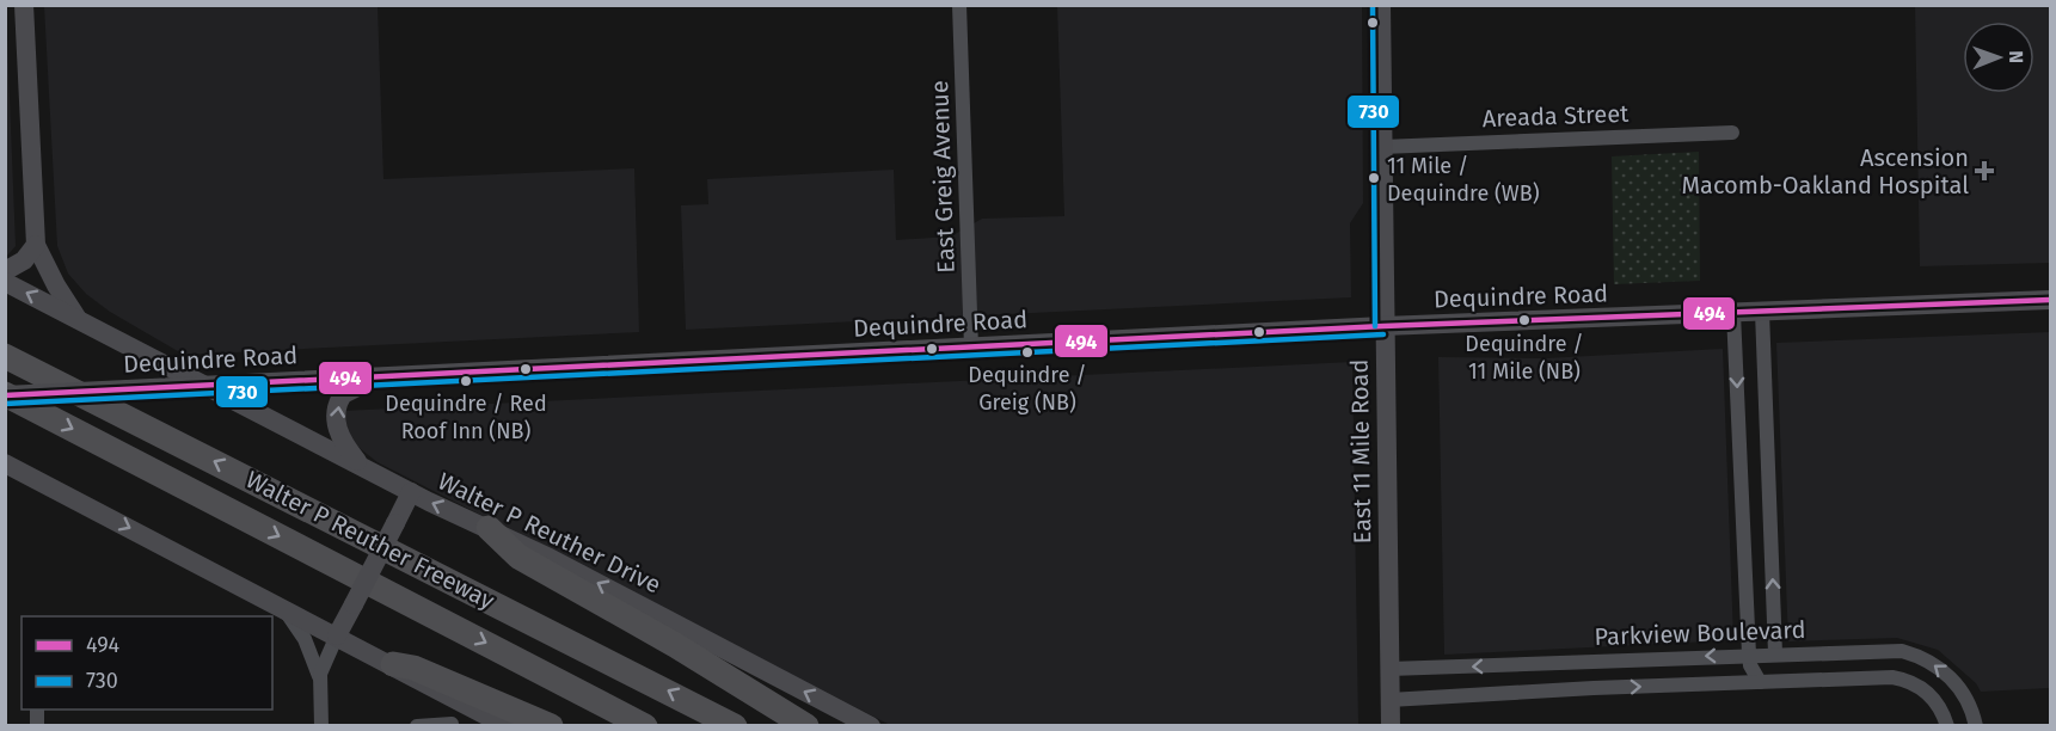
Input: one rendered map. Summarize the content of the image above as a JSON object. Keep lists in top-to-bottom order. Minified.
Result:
{"streets":{"highway":["Walter P Reuther Freeway"],"main road":["Dequindre Road","East 11 Mile Road","Walter P Reuther Drive"],"street":["Areada Street","East Greig Avenue","Parkview Boulevard"]},"crossings":[["Areada Street","East 11 Mile Road"],["East Greig Avenue","Dequindre Road"],["Dequindre Road","East 11 Mile Road"],["Dequindre Road","Walter P Reuther Drive"],["Dequindre Road","Walter P Reuther Freeway"],["East 11 Mile Road","Parkview Boulevard"]],"places":{"health":["Ascension Macomb-Oakland Hospital"],"other":["11 Mile / Dequindre (WB)","Dequindre / 11 Mile (NB)","Dequindre / Greig (NB)","Dequindre / Red Roof Inn (NB)"]},"lines":["transit line 730","transit line 494"],"legend":["494","730"],"north":"right"}
